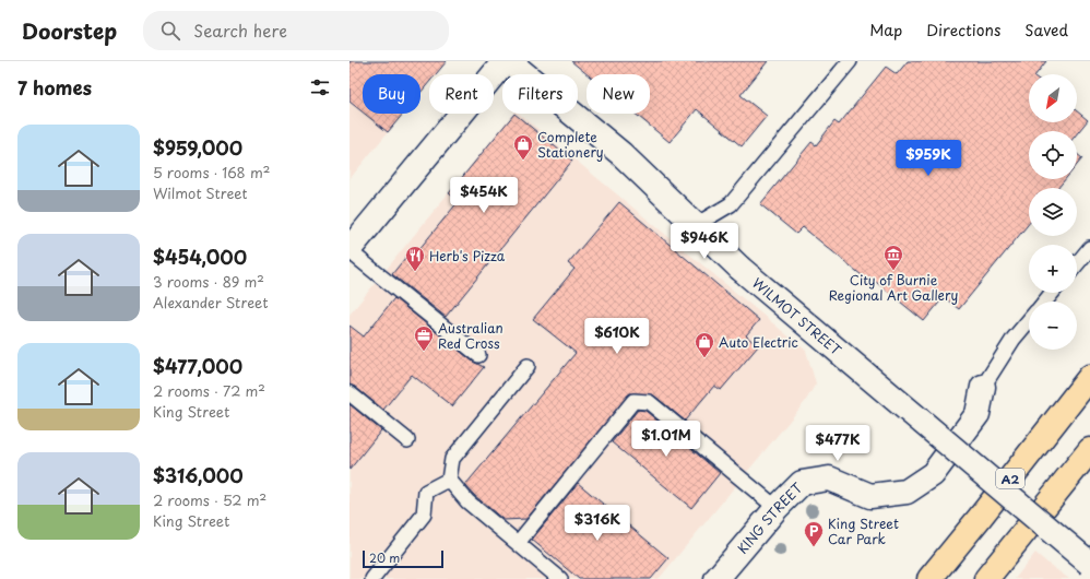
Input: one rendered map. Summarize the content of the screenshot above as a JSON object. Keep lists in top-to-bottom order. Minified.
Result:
{"streets":{"highway":["A2"],"street":["WILMOT STREET","KING STREET"]},"places":{"shop":["Complete Stationery","Auto Electric"],"museum":["City of Burnie Regional Art Gallery"],"restaurant":["Herb's Pizza"],"office":["Australian Red Cross"],"parking":["King Street Car Park"]},"scale_bar":"20 m","north":"bottom left","page":{"header":"Doorstep","search":"Search here","nav":["Map","Directions","Saved"],"heading":"7 homes","map_buttons":["+","−"],"chip":["Buy","Rent","Filters","New"],"list":[{"name":"$959,000","note":"5 rooms · 168 m² · Wilmot Street"},{"name":"$454,000","note":"3 rooms · 89 m² · Alexander Street"},{"name":"$477,000","note":"2 rooms · 72 m² · King Street"},{"name":"$316,000","note":"2 rooms · 52 m² · King Street"}],"price":["$959K","$454K","$946K","$610K","$1.01M","$477K","$316K"],"scale":"20 m"}}
